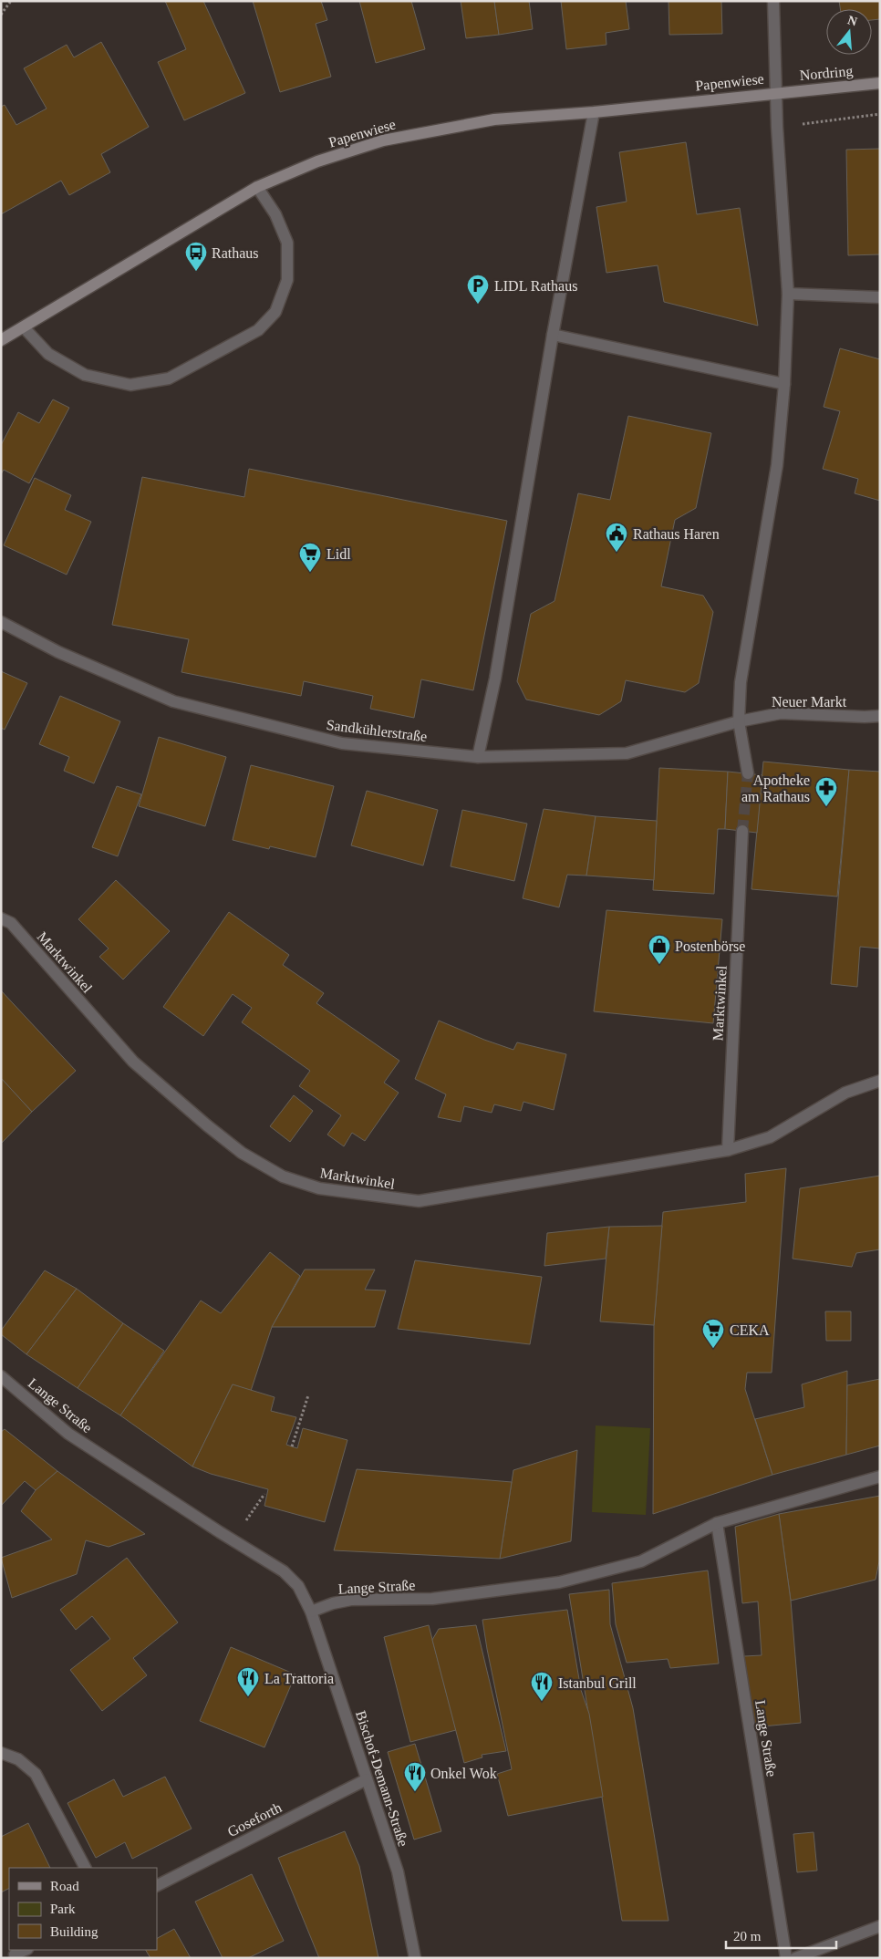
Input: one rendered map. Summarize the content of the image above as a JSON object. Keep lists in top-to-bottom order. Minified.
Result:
{"streets":{"street":["Nordring","Papenwiese","Neuer Markt","Sandkühlerstraße","Marktwinkel","Lange Straße","Bischof-Demann-Straße","Goseforth"]},"crossings":[["Nordring","Papenwiese"],["Papenwiese","Neuer Markt"],["Papenwiese","Sandkühlerstraße"],["Neuer Markt","Sandkühlerstraße"],["Lange Straße","Bischof-Demann-Straße"],["Bischof-Demann-Straße","Goseforth"]],"places":{"bus stop":["Rathaus"],"parking":["LIDL Rathaus"],"public building":["Rathaus Haren"],"supermarket":["Lidl","CEKA"],"pharmacy":["Apotheke am Rathaus"],"shop":["Postenbörse"],"restaurant":["La Trattoria","Istanbul Grill","Onkel Wok"]},"legend":["Road","Park","Building"],"scale_bar":"20 m","north":"top"}
